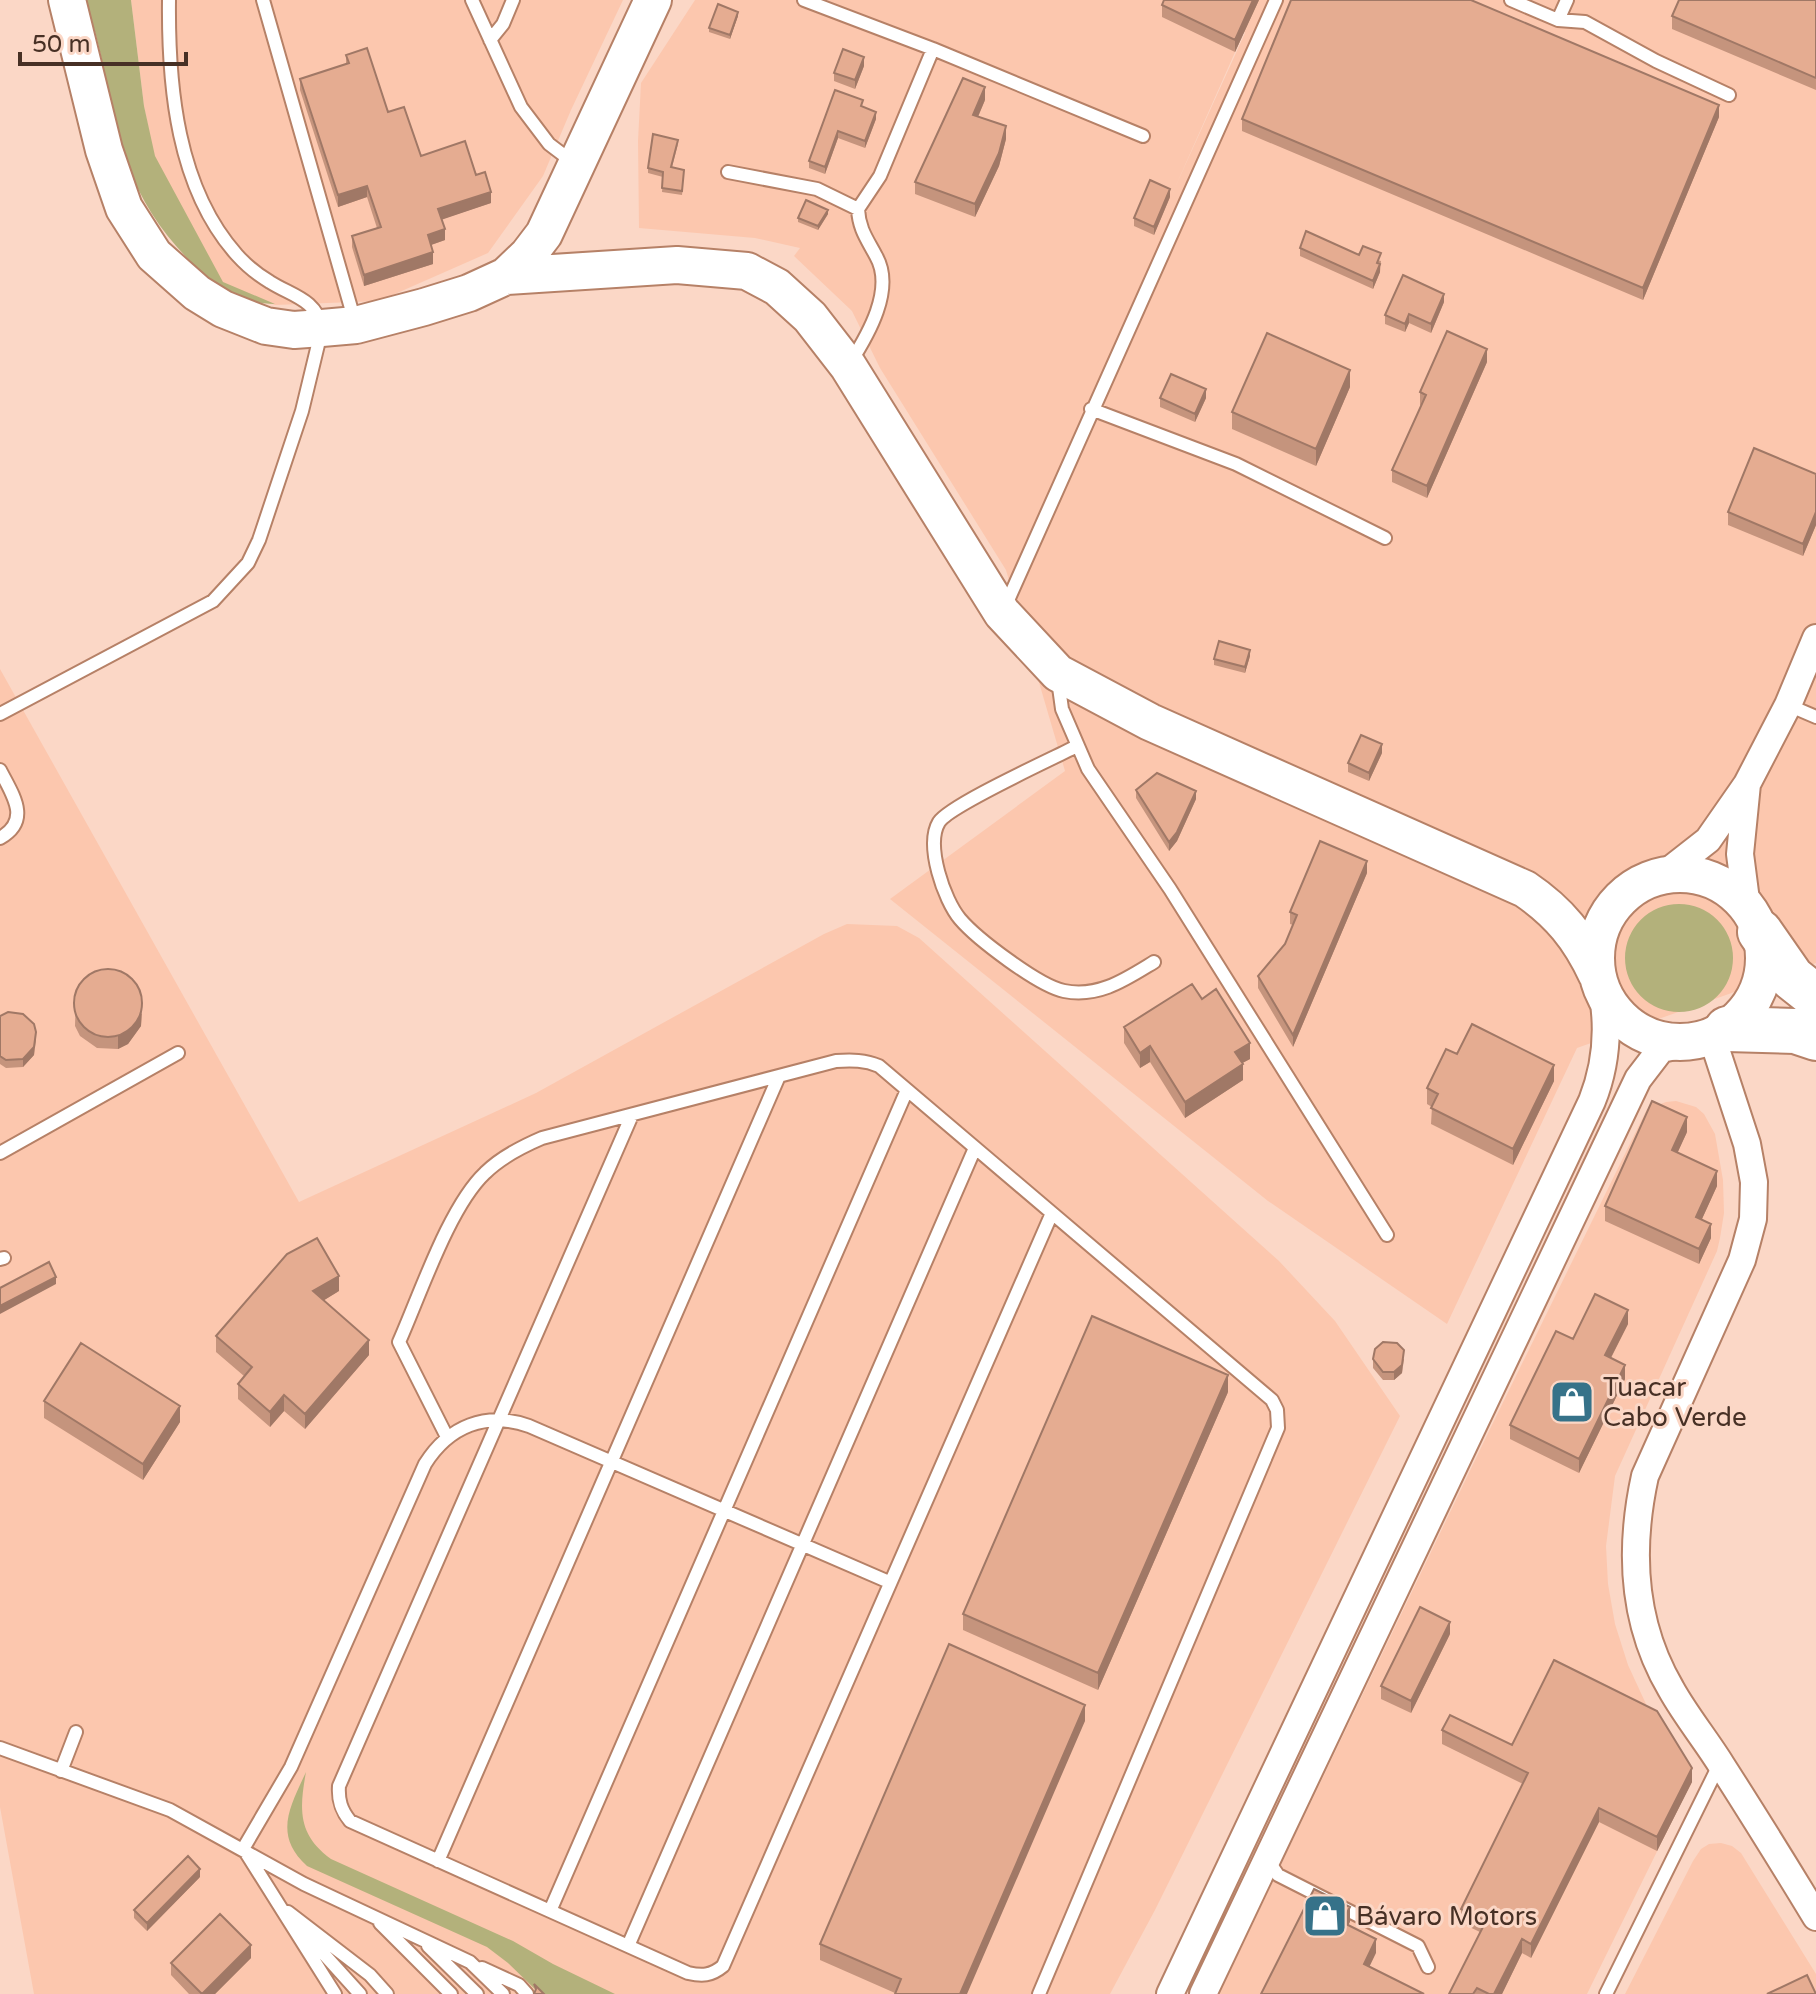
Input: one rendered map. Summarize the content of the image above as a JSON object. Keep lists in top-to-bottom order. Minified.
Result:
{"places":{"shop":["Tuacar Cabo Verde","Bávaro Motors"]},"scale_bar":"50 m"}
